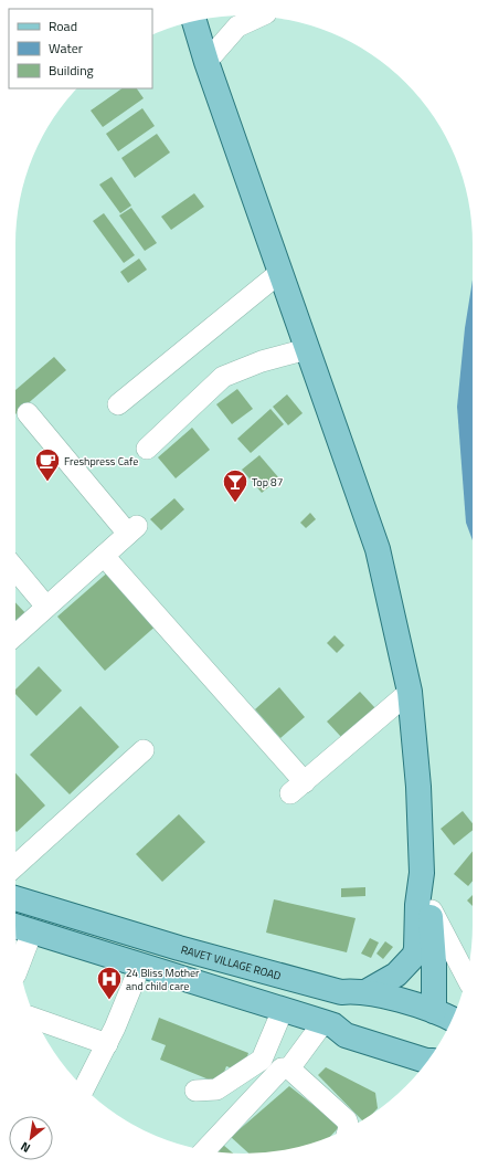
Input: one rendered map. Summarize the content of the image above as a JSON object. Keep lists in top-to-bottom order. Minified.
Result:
{"streets":{"main road":["RAVET VILLAGE ROAD"]},"places":{"cafe":["Freshpress Cafe"],"bar":["Top 87"],"hospital":["24 Bliss Mother and child care"]},"legend":["Road","Water","Building"],"north":"bottom left"}
